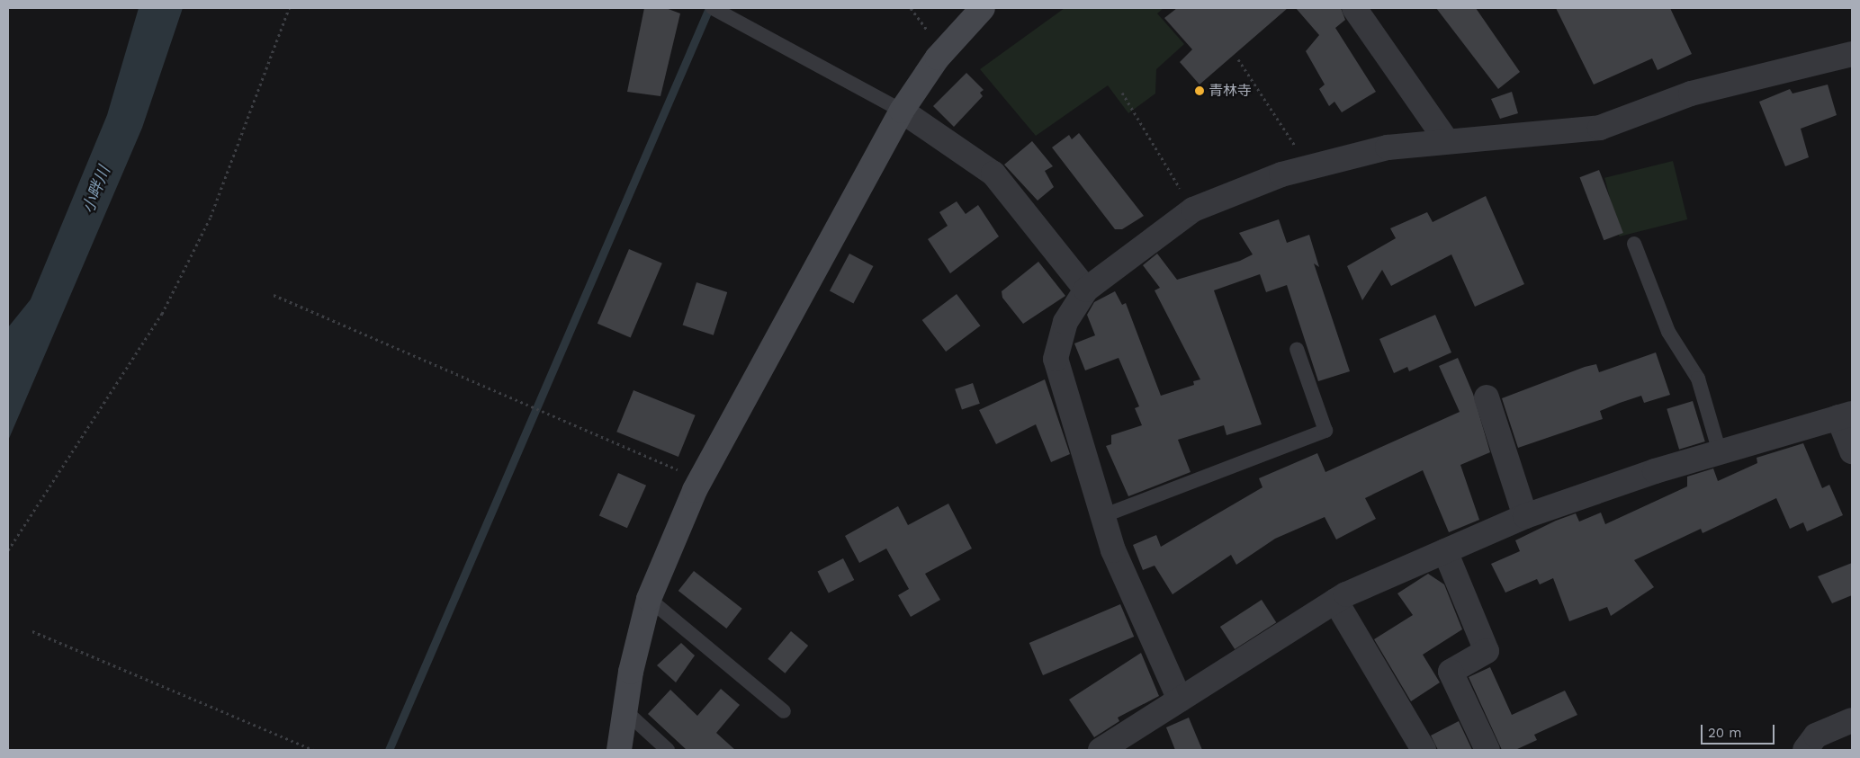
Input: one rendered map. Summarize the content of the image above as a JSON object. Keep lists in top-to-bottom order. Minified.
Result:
{"water":["小畔川"],"places":["青林寺"],"scale_bar":"20 m"}
